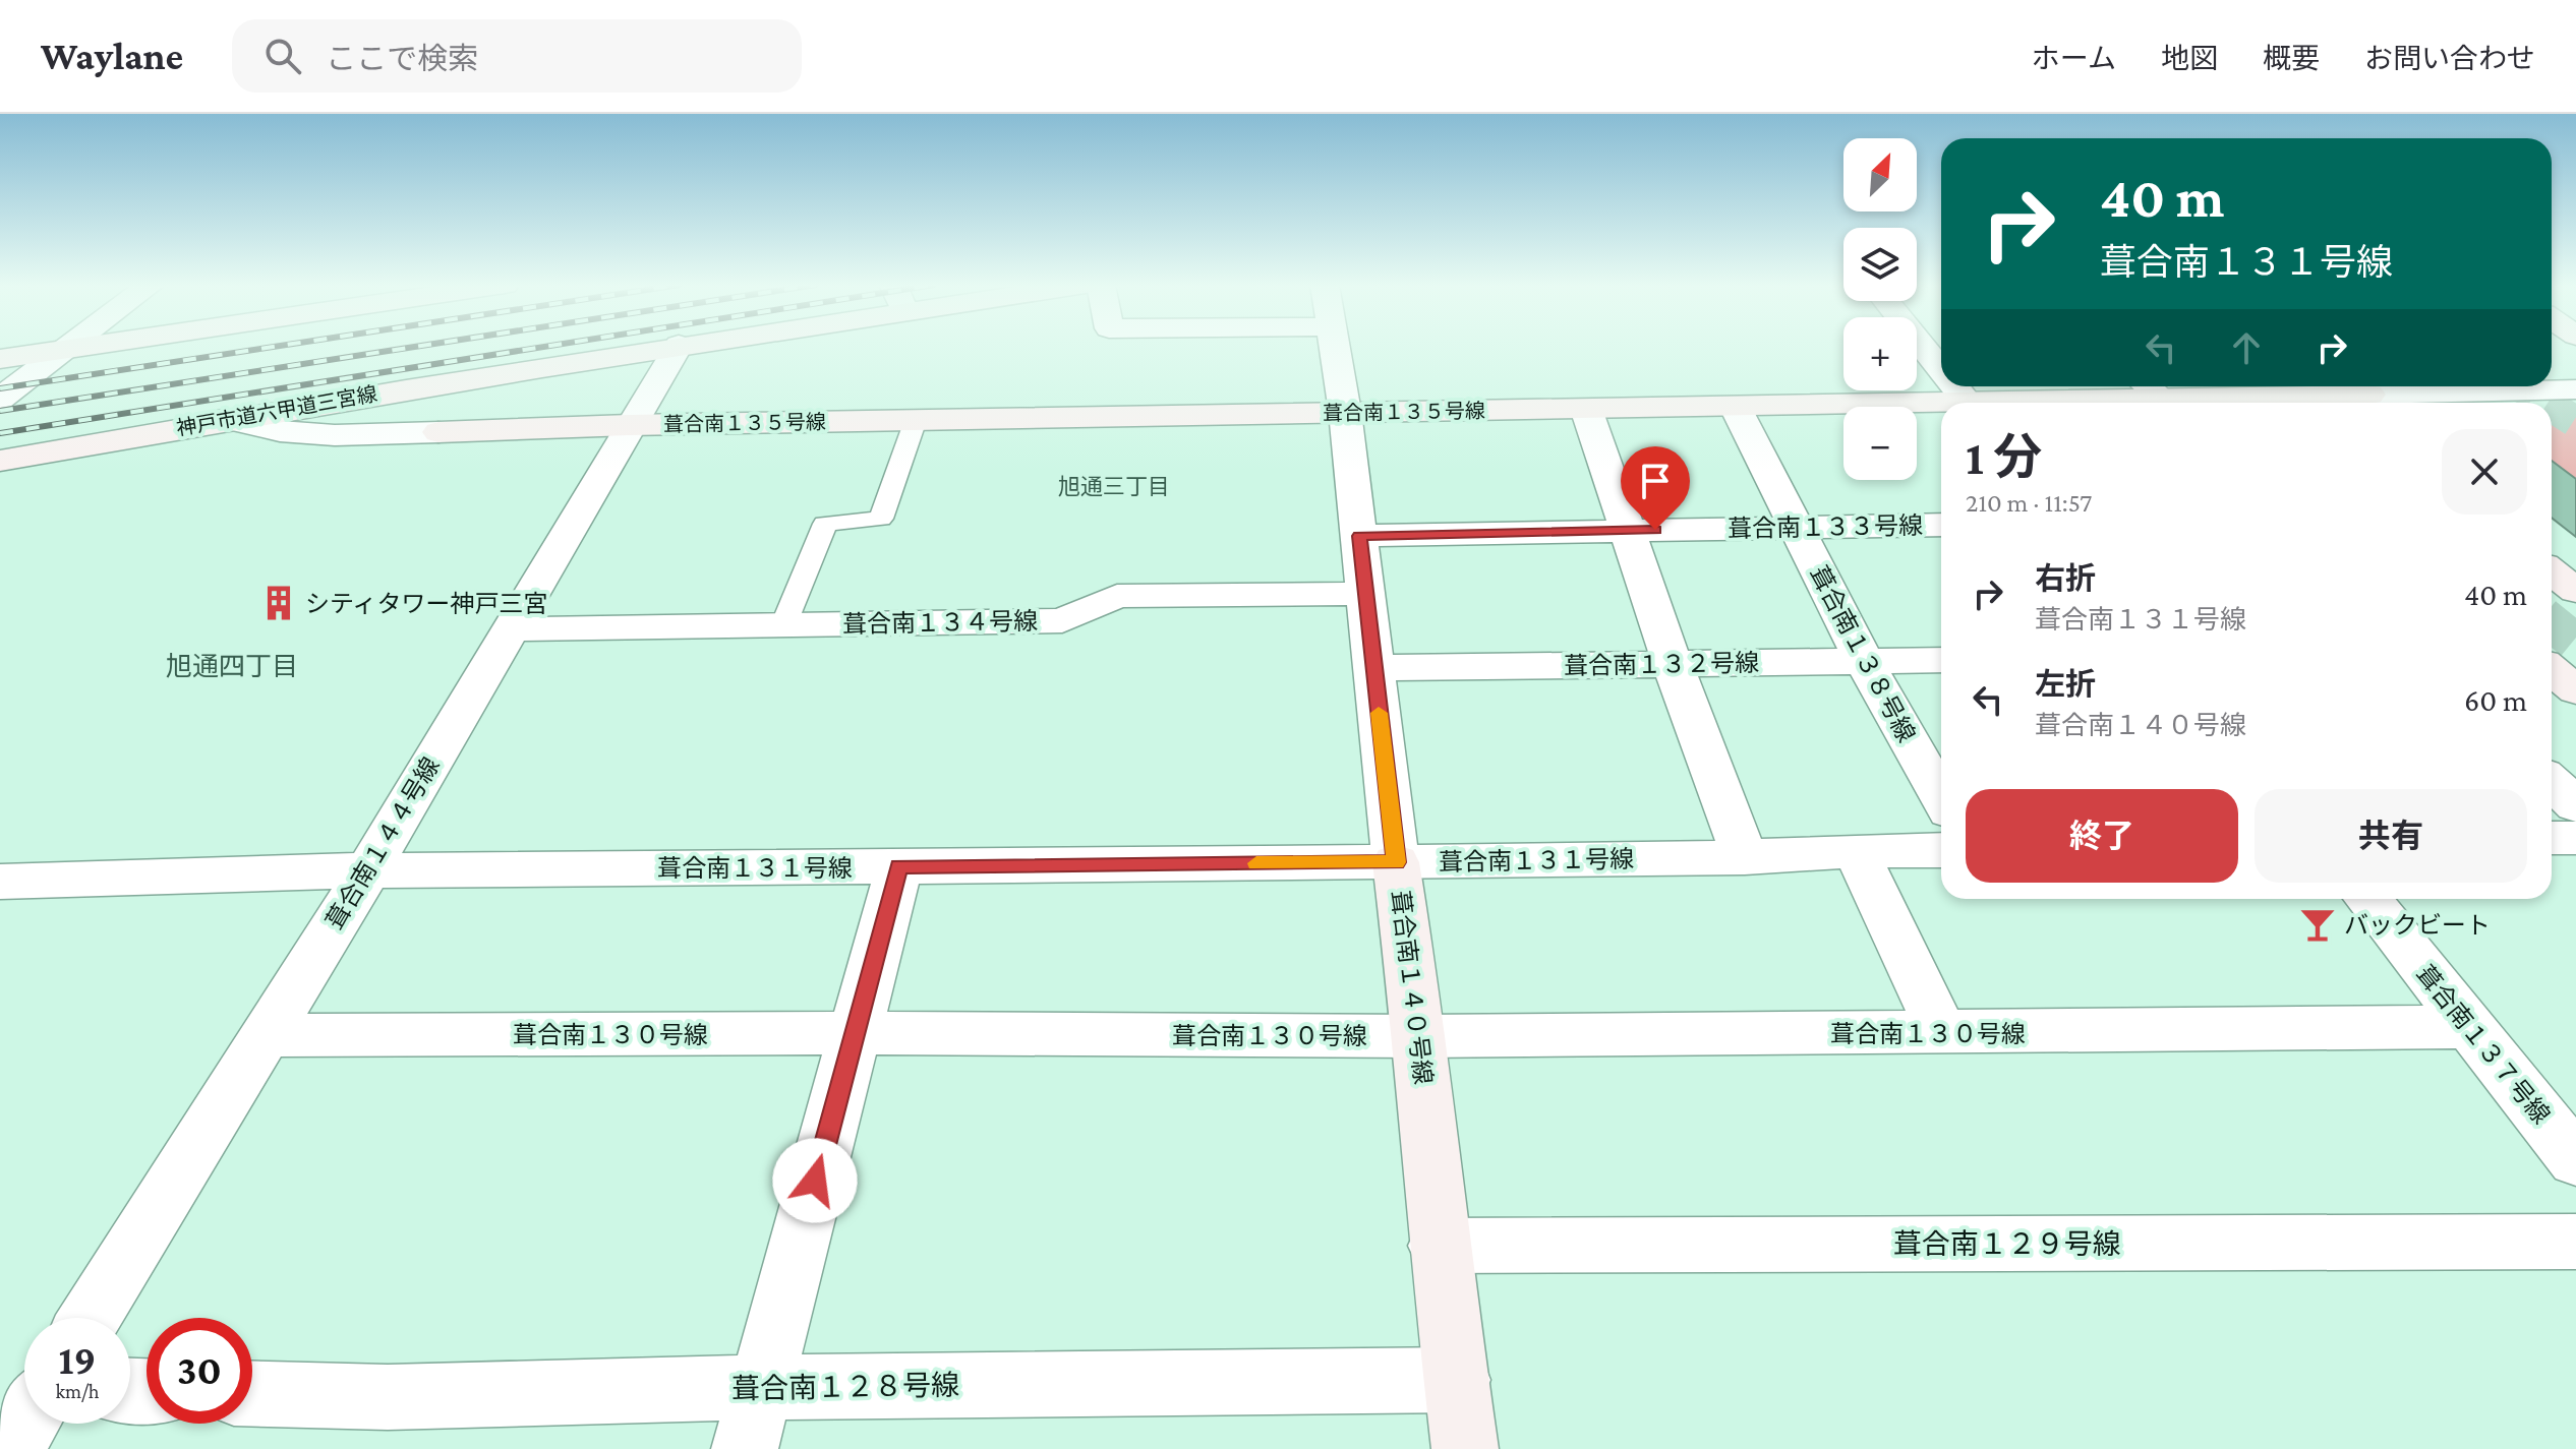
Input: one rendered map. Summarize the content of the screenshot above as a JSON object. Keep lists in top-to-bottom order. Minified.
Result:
{"streets":{"street":["神戸市道六甲道三宮線","葺合南１３５号線","葺合南１３３号線","葺合南１３４号線","葺合南１３８号線","葺合南１３２号線","葺合南１４４号線","葺合南１３１号線","葺合南１４０号線","葺合南１３０号線","葺合南１３７号線","葺合南１２９号線","葺合南１２８号線"]},"crossings":[["神戸市道六甲道三宮線","葺合南１３５号線"],["葺合南１３５号線","葺合南１３８号線"],["葺合南１３５号線","葺合南１４４号線"],["葺合南１３５号線","葺合南１４０号線"],["葺合南１３３号線","葺合南１３８号線"],["葺合南１３３号線","葺合南１４０号線"],["葺合南１３４号線","葺合南１４４号線"],["葺合南１３４号線","葺合南１４０号線"],["葺合南１３８号線","葺合南１３２号線"],["葺合南１３２号線","葺合南１４０号線"],["葺合南１４４号線","葺合南１３１号線"],["葺合南１４４号線","葺合南１３０号線"],["葺合南１３１号線","葺合南１４０号線"],["葺合南１４０号線","葺合南１３０号線"],["葺合南１４０号線","葺合南１２９号線"],["葺合南１４０号線","葺合南１２８号線"],["葺合南１３０号線","葺合南１３７号線"]],"districts":["旭通三丁目","旭通四丁目"],"places":{"building":["シティタワー神戸三宮"],"bar":["バックビート"]},"north":"top right","page":{"header":"Waylane","search":"ここで検索","nav":["ホーム","地図","概要","お問い合わせ"],"map_buttons":["+","−"],"turn":["40 m","葺合南１３１号線"],"heading":["1 分","210 m · 11:57"],"list":[{"name":"右折","note":"葺合南１３１号線","value":"40 m"},{"name":"左折","note":"葺合南１４０号線","value":"60 m"}],"buttons":["終了","共有"],"speed":"19 km/h","limit":"30"}}
